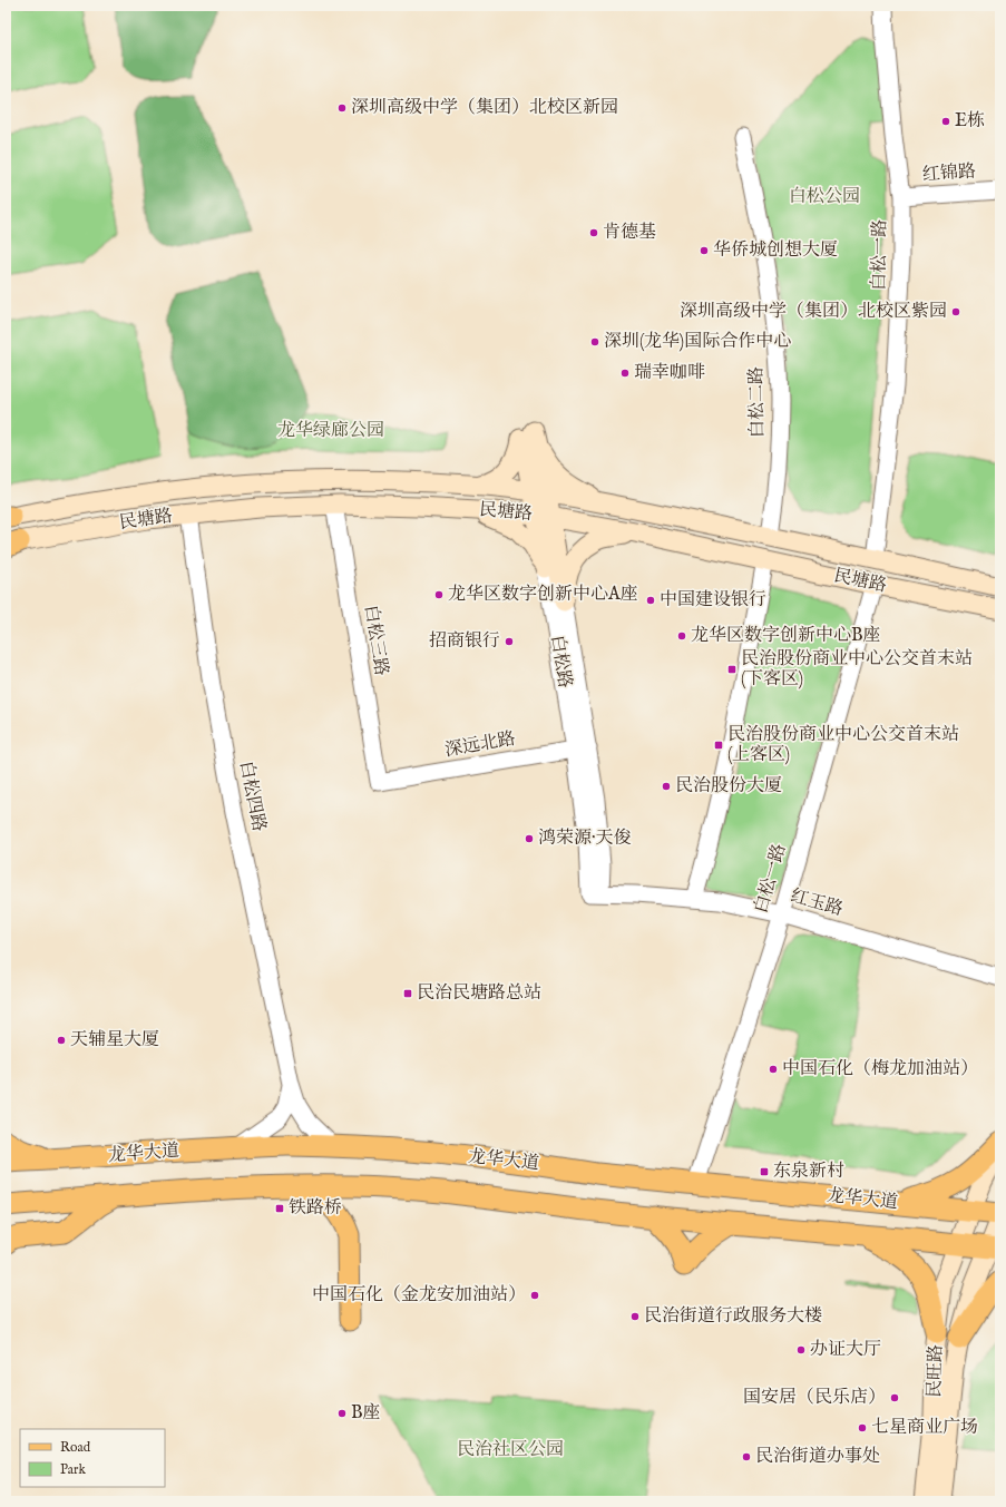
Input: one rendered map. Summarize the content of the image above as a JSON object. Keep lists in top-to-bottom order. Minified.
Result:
{"streets":{"main road":["民塘路","白松路","龙华大道","民旺路"],"street":["红锦路","白松一路","白松二路","白松三路","深远北路","白松四路","红玉路"]},"crossings":[["红锦路","白松一路"],["白松一路","民塘路"],["白松一路","红玉路"],["白松一路","龙华大道"],["白松二路","民塘路"],["民塘路","白松三路"],["民塘路","白松路"],["民塘路","白松四路"],["白松三路","深远北路"],["白松路","深远北路"],["白松路","红玉路"],["白松四路","龙华大道"],["龙华大道","民旺路"]],"parks":["白松公园","龙华绿廊公园","民治社区公园"],"places":{"other":["深圳高级中学（集团）北校区新园","E栋","肯德基","华侨城创想大厦","深圳高级中学（集团）北校区紫园","深圳(龙华)国际合作中心","瑞幸咖啡","龙华区数字创新中心A座","中国建设银行","龙华区数字创新中心B座","招商银行","民治股份大厦","鸿荣源·天俊","天辅星大厦","中国石化（梅龙加油站）","中国石化（金龙安加油站）","民治街道行政服务大楼","办证大厅","国安居（民乐店）","B座","七星商业广场","民治街道办事处"],"transit":["民治股份商业中心公交首末站 (下客区)","民治股份商业中心公交首末站 (上客区)","民治民塘路总站","东泉新村","铁路桥"]},"legend":["Road","Park"]}
